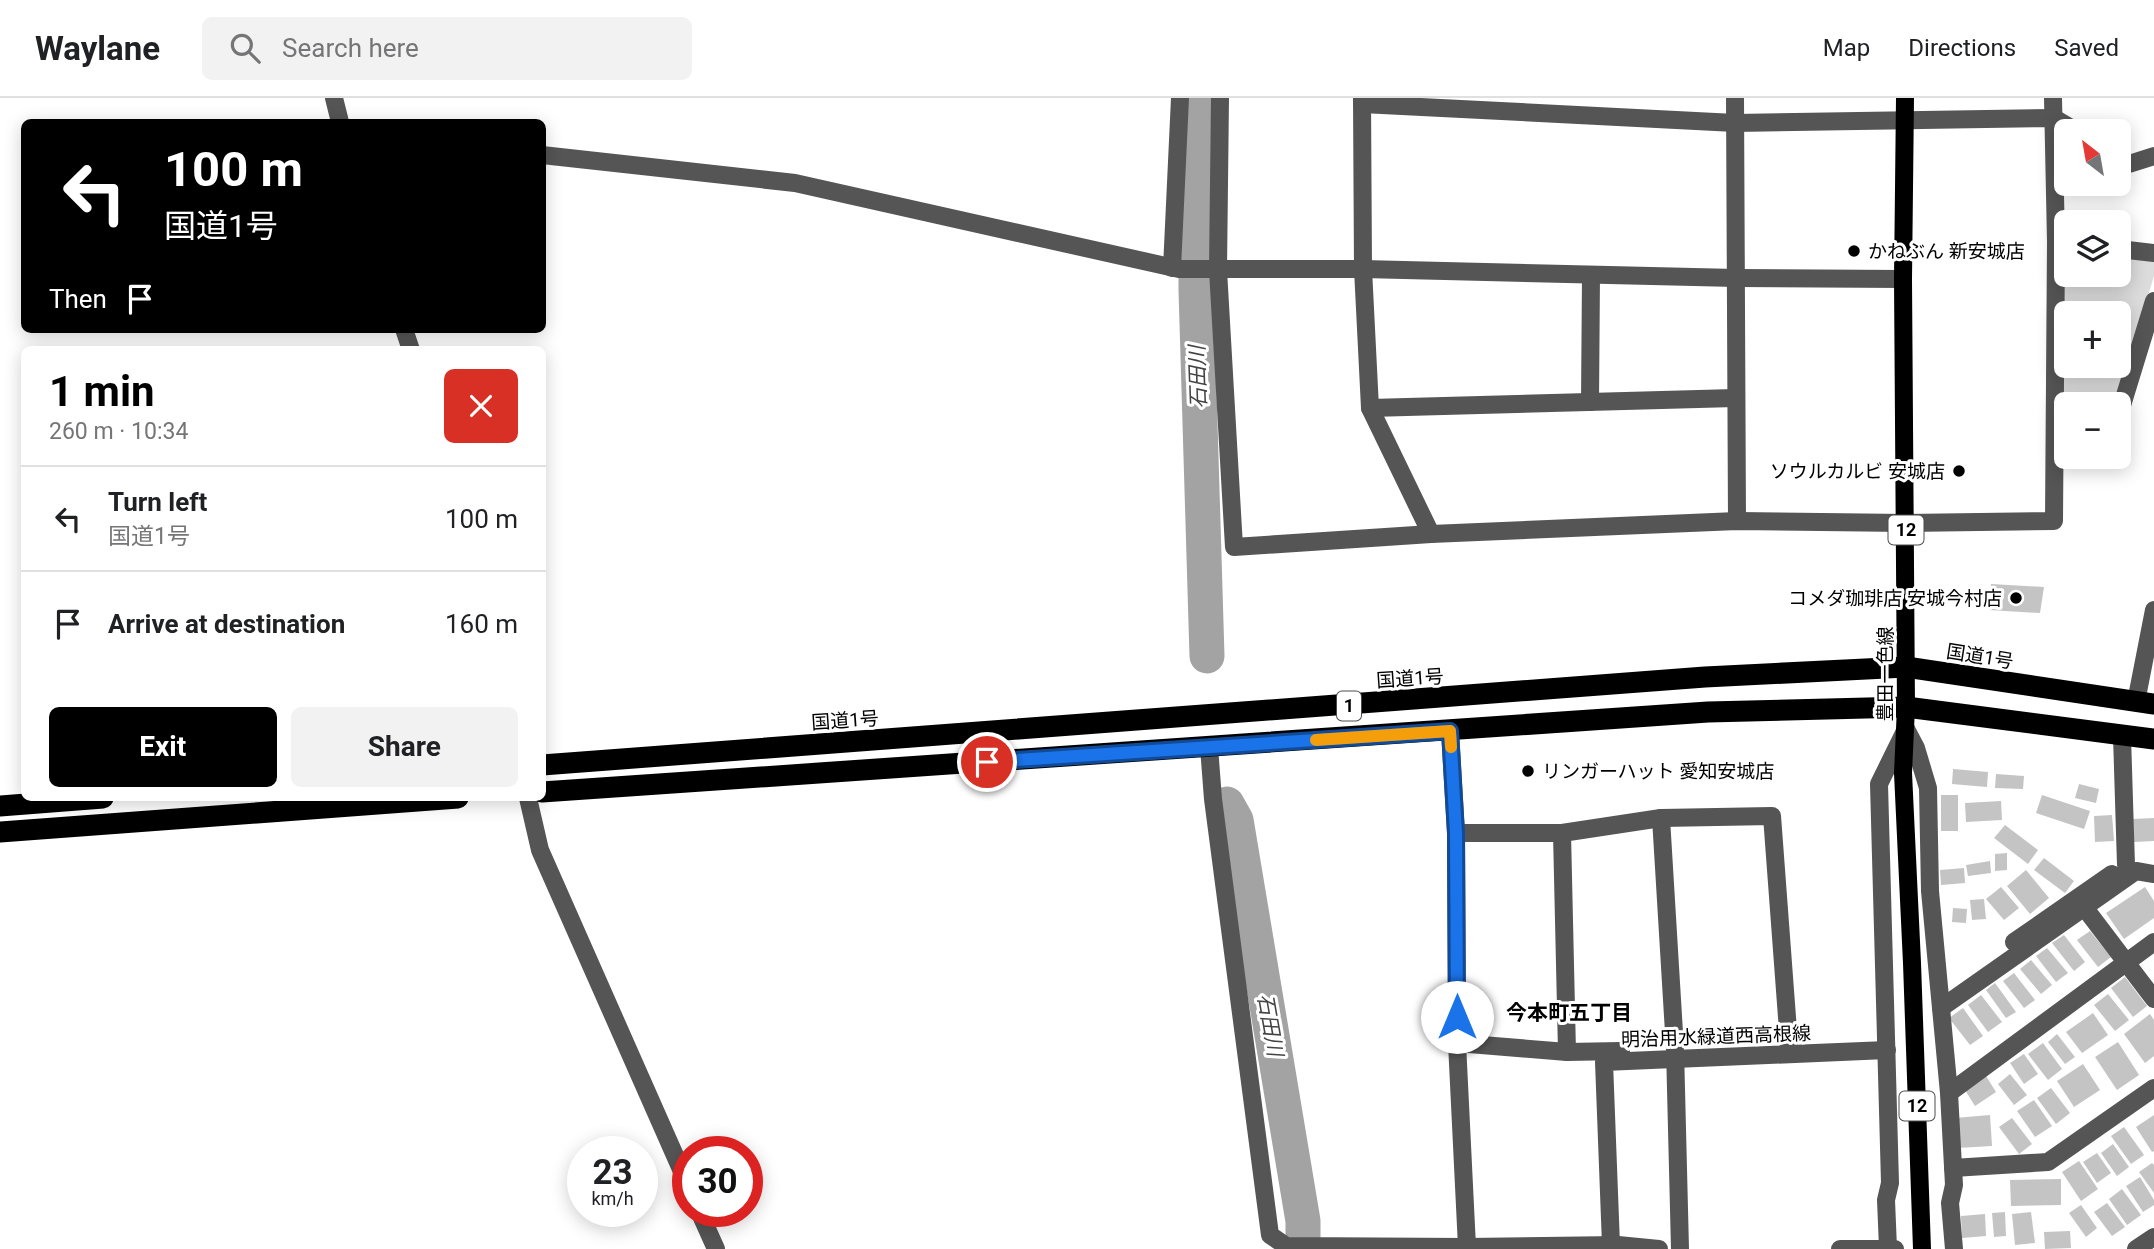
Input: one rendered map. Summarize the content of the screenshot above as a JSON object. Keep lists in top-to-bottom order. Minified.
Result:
{"streets":{"highway":["国道1号","1"],"main road":["12","豊田一色線"],"street":["明治用水緑道西高根線"]},"crossings":[["国道1号","豊田一色線"],["豊田一色線","1"]],"districts":["今本町五丁目"],"water":["石田川"],"places":["かねぶん 新安城店","ソウルカルビ 安城店","コメダ珈琲店 安城今村店","リンガーハット 愛知安城店"],"north":"top left","page":{"header":"Waylane","search":"Search here","nav":["Map","Directions","Saved"],"map_buttons":["+","−"],"turn":["100 m","国道1号"],"then":"Then","heading":["1 min","260 m · 10:34"],"list":[{"name":"Turn left","note":"国道1号","value":"100 m"},{"name":"Arrive at destination","value":"160 m"}],"buttons":["Exit","Share"],"speed":"23 km/h","limit":"30"}}
